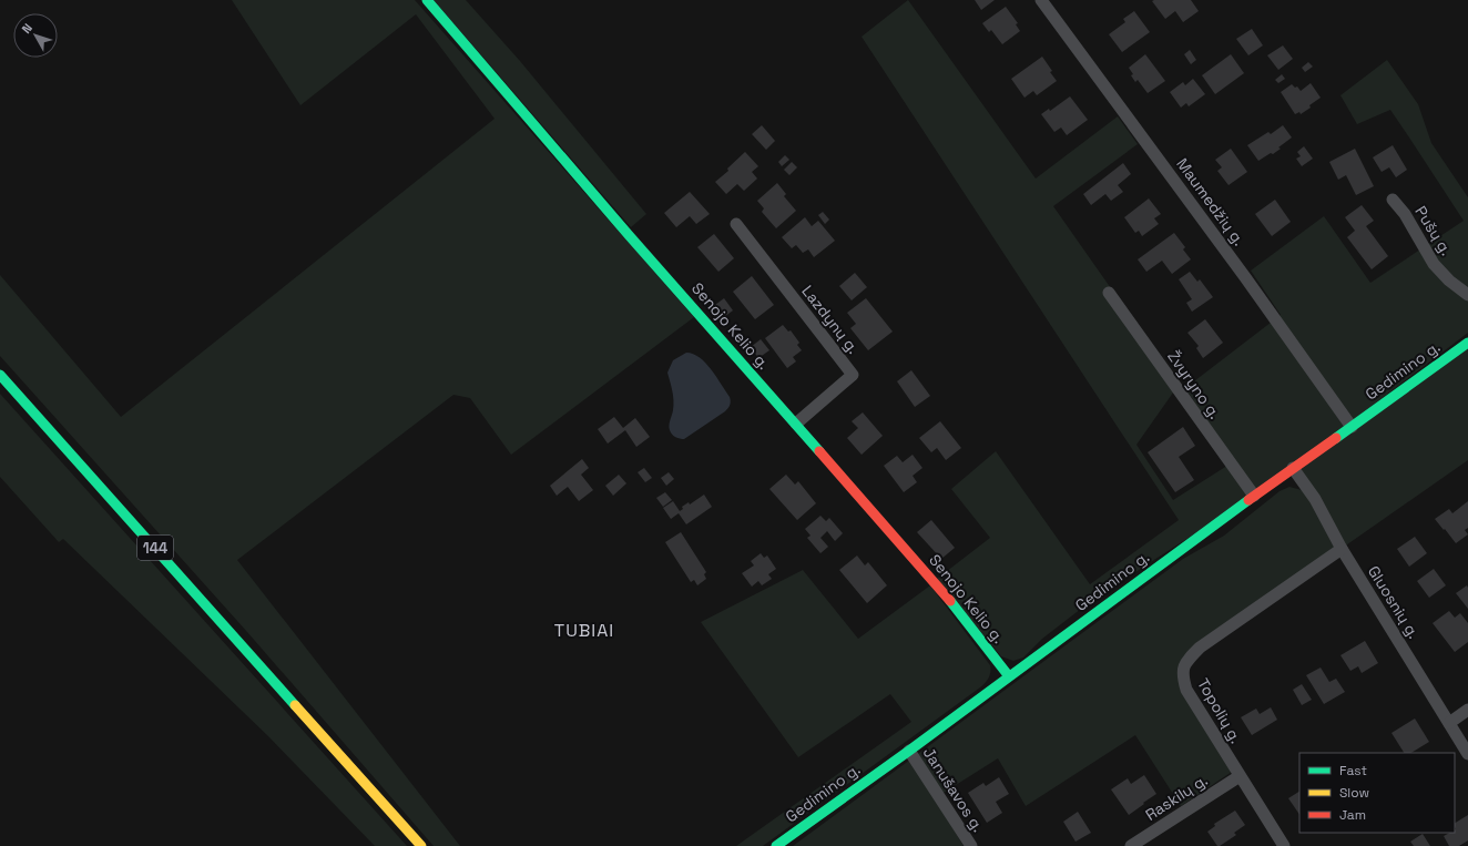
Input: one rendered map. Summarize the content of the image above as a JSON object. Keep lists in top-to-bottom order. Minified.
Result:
{"streets":{"main road":["Senojo Kelio g.","Gedimino g.","144"],"street":["Maumedžių g.","Pušų g.","Lazdynų g.","Žvyryno g.","Gluosnių g.","Topolių g.","Janušavos g.","Raskilų g."]},"crossings":[["Maumedžių g.","Gedimino g."],["Lazdynų g.","Senojo Kelio g."],["Senojo Kelio g.","Gedimino g."],["Gedimino g.","Žvyryno g."],["Gedimino g.","Gluosnių g."],["Gedimino g.","Janušavos g."],["Gluosnių g.","Topolių g."],["Topolių g.","Raskilų g."]],"districts":["TUBIAI"],"legend":["Fast","Slow","Jam"],"north":"top left"}
